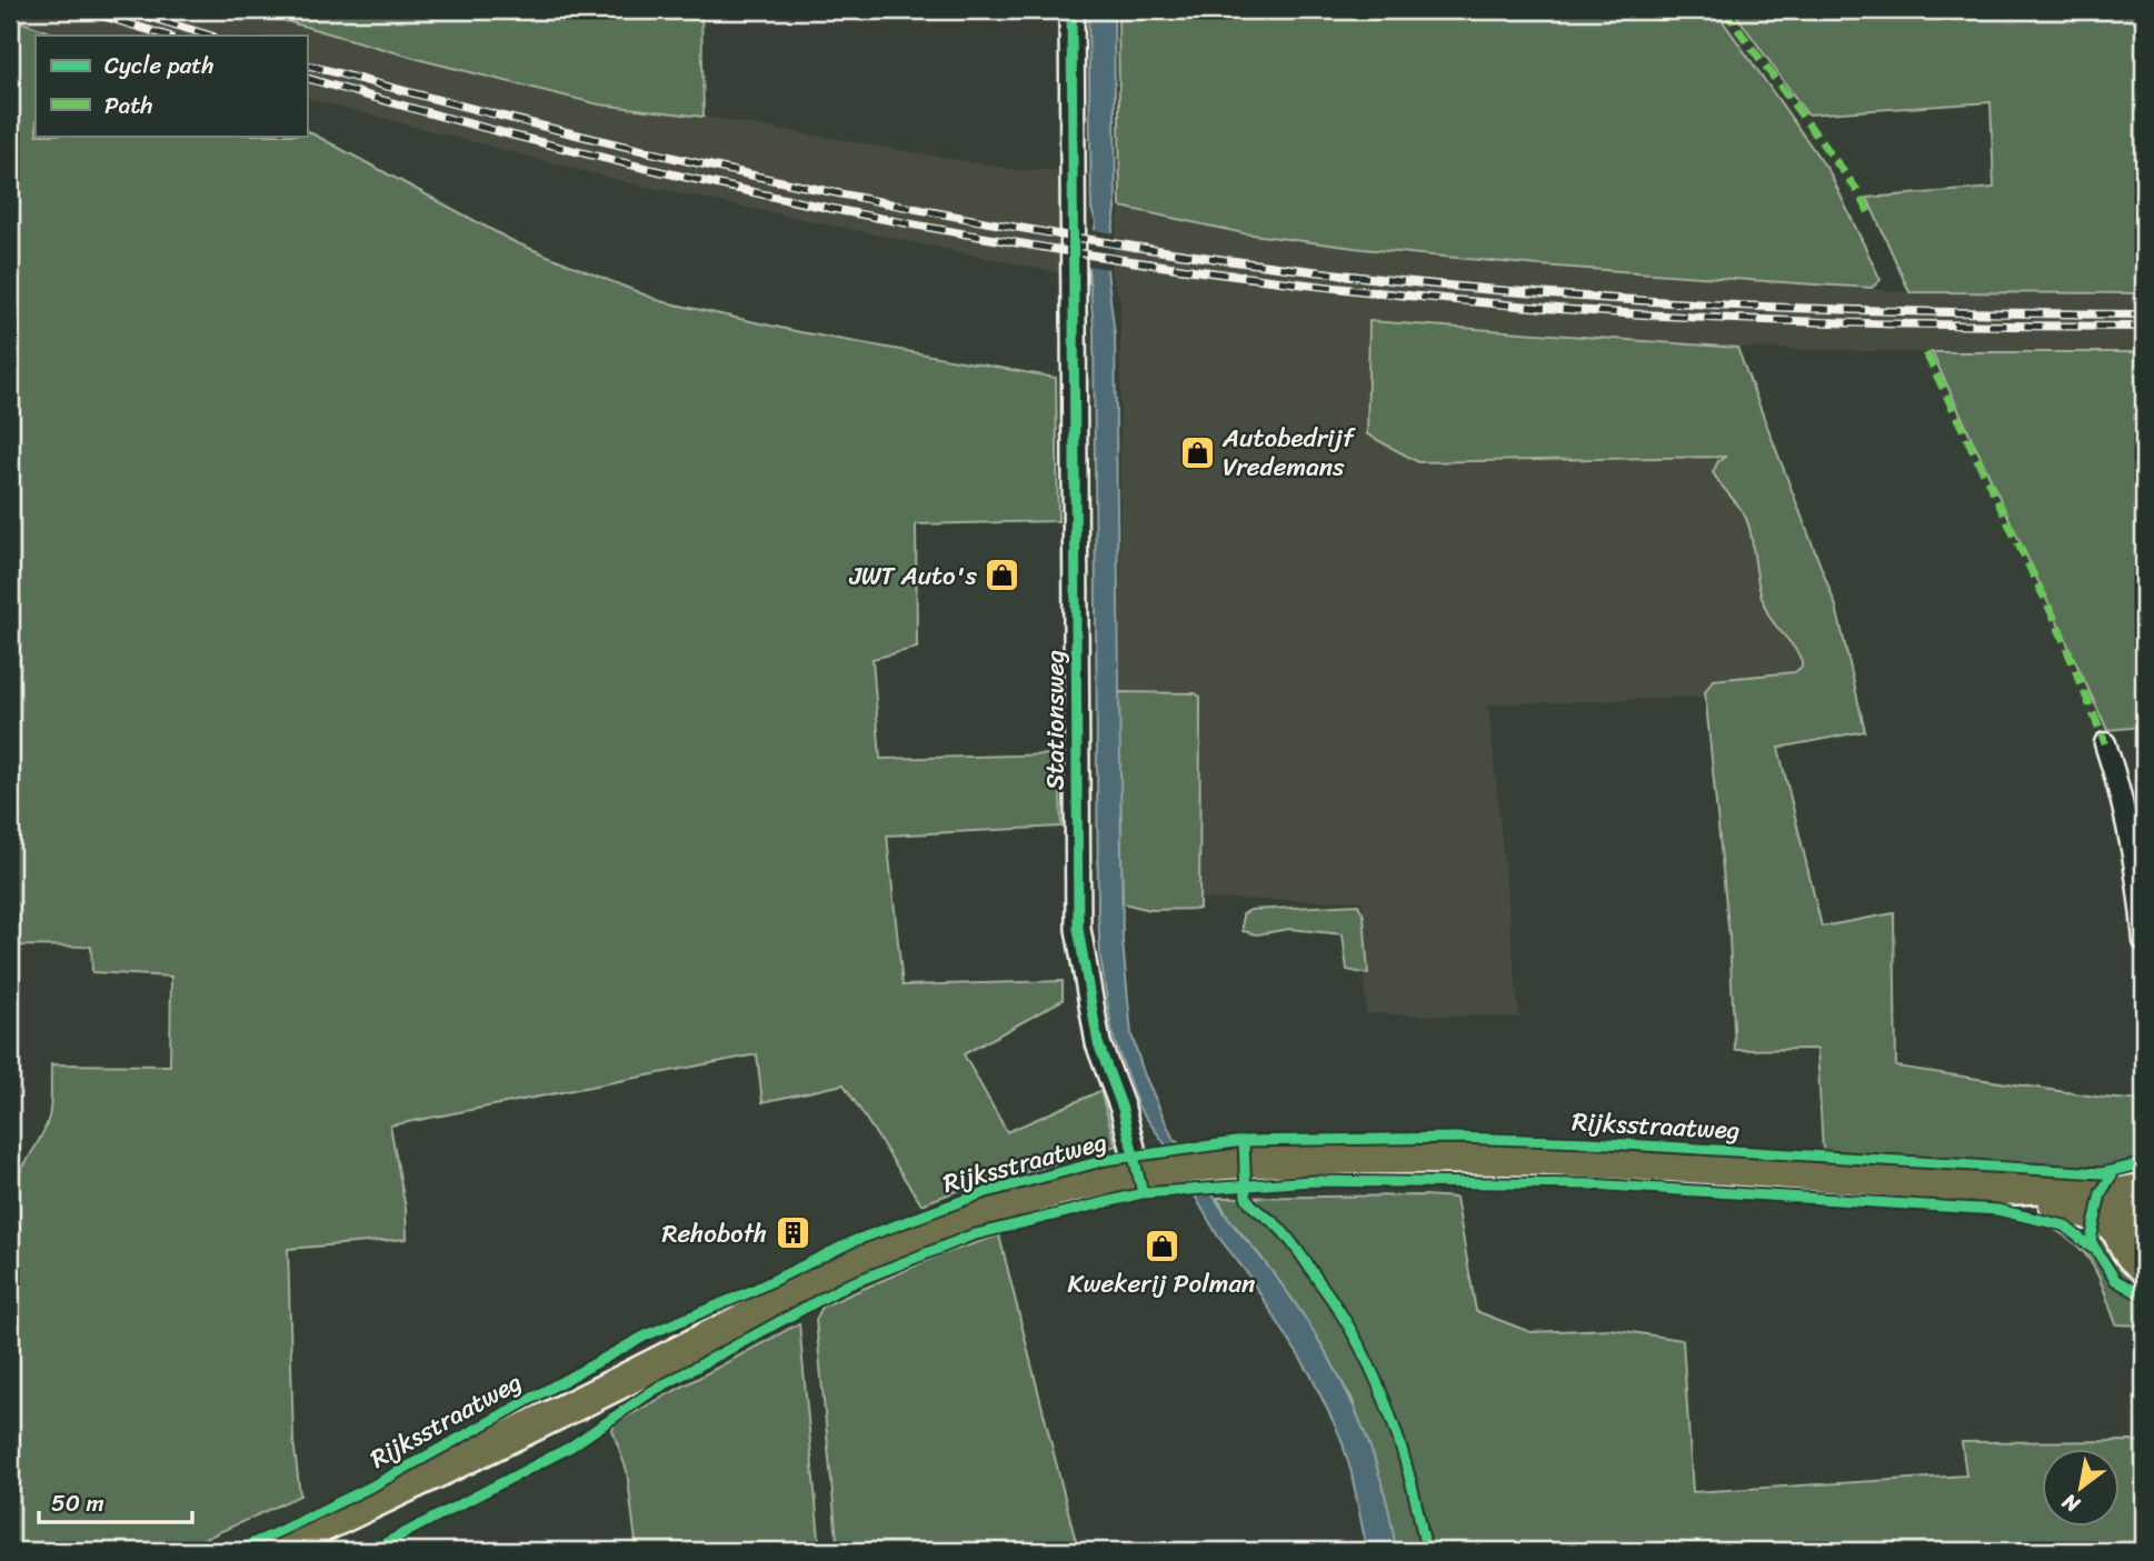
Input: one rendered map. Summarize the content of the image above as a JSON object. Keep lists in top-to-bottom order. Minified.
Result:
{"streets":{"main road":["Rijksstraatweg"],"street":["Stationsweg"]},"crossings":[["Stationsweg","Rijksstraatweg"]],"places":{"shop":["Autobedrijf Vredemans","JWT Auto's","Kwekerij Polman"],"building":["Rehoboth"]},"legend":["Cycle path","Path"],"scale_bar":"50 m","north":"bottom left"}
